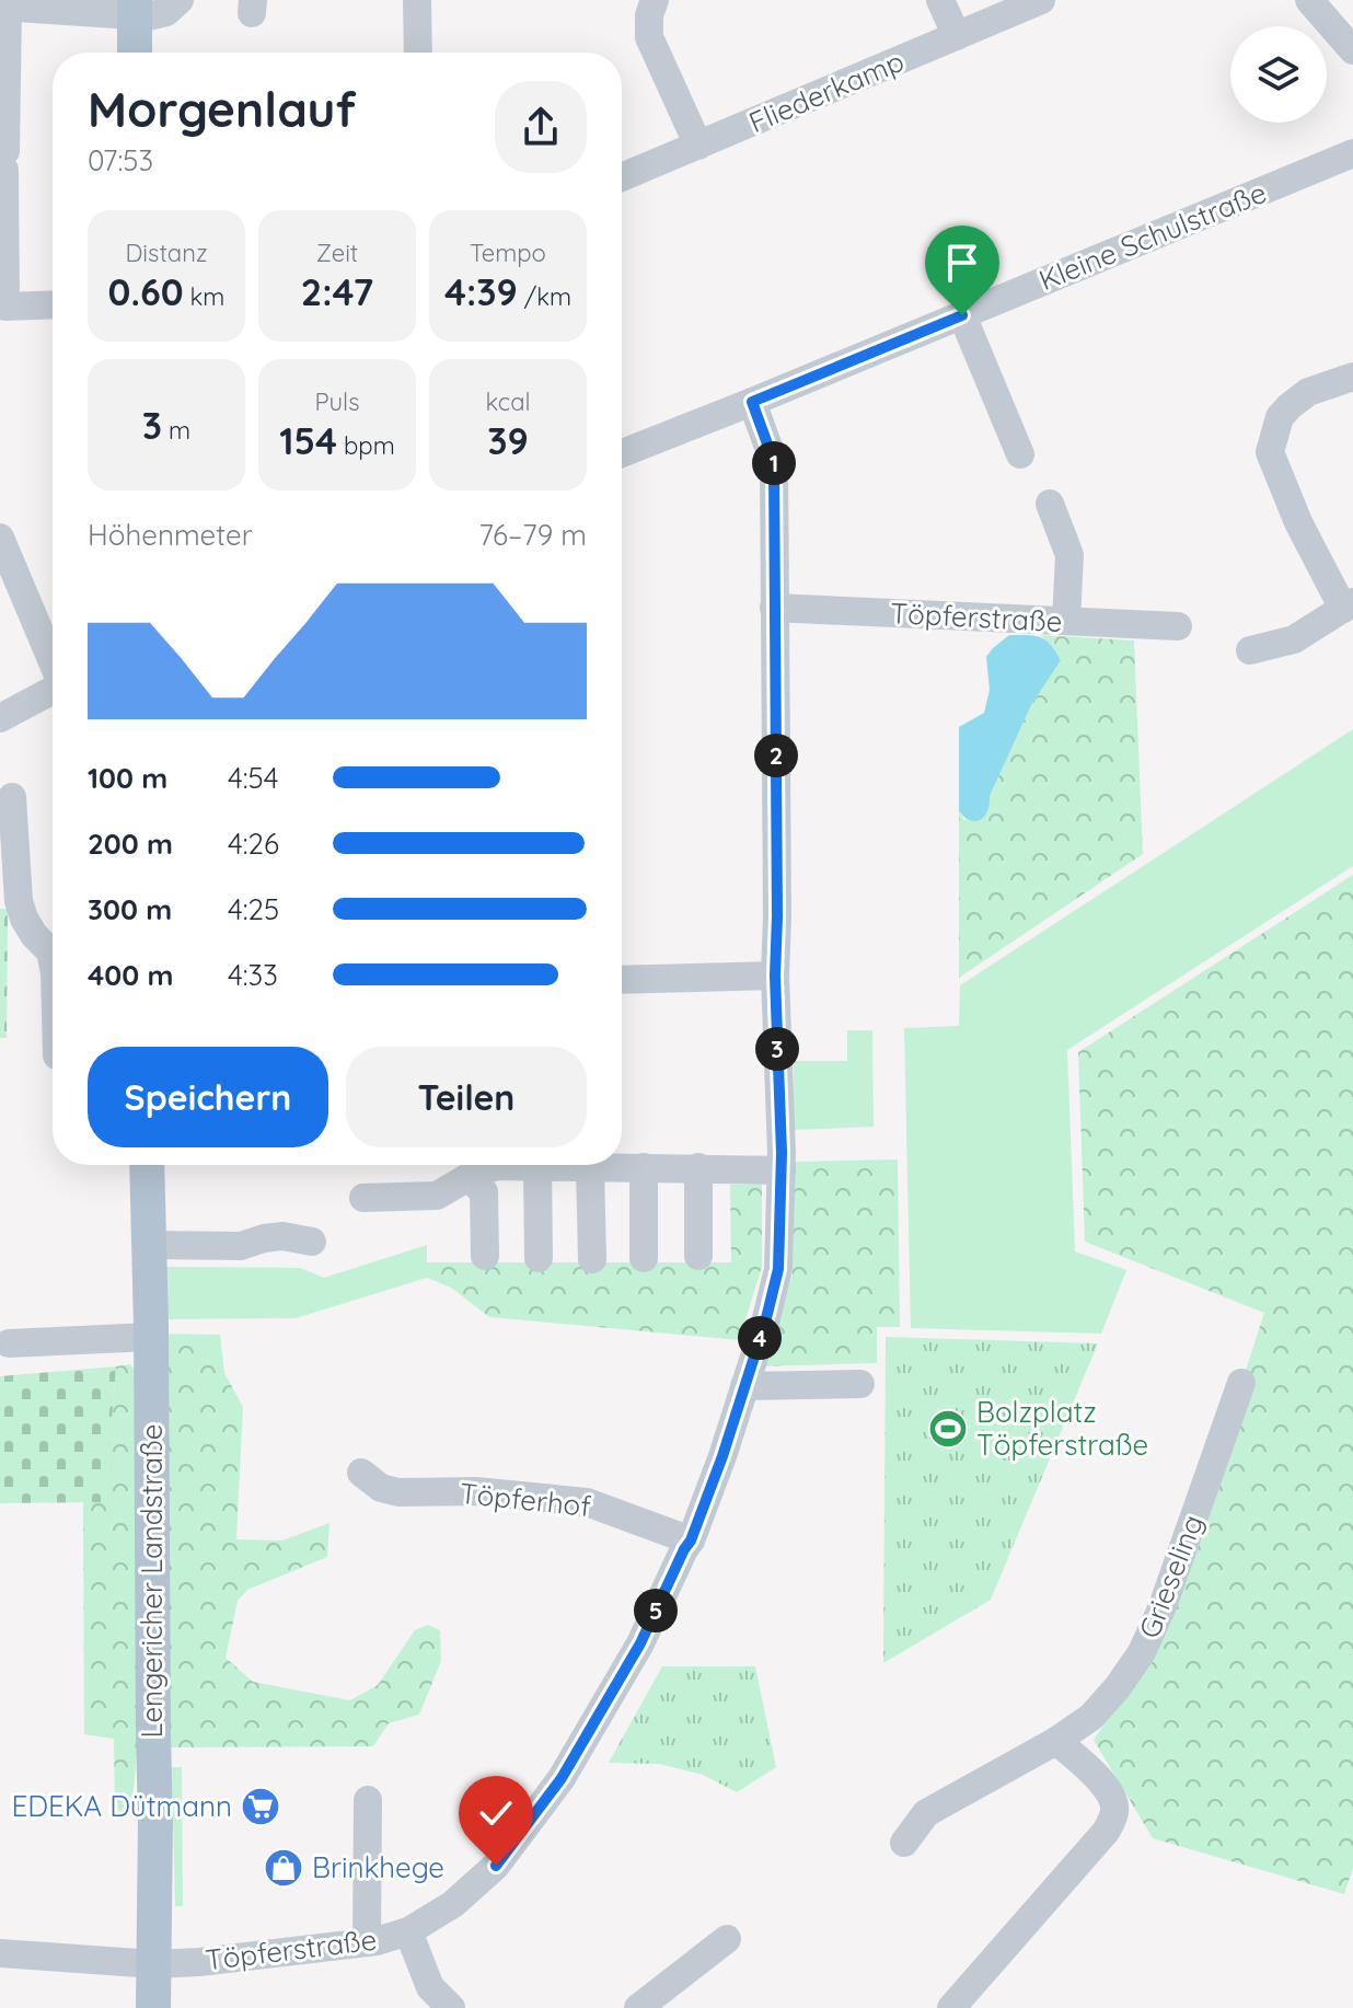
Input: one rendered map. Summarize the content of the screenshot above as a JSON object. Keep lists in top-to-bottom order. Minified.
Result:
{"streets":{"main road":["Lengericher Landstraße"],"street":["Fliederkamp","Kleine Schulstraße","Töpferstraße","Töpferhof","Grieseling"]},"crossings":[["Kleine Schulstraße","Töpferstraße"],["Töpferstraße","Töpferhof"],["Töpferstraße","Lengericher Landstraße"]],"places":{"sports":["Bolzplatz Töpferstraße"],"supermarket":["EDEKA Dütmann"],"shop":["Brinkhege"]},"page":{"heading":["Morgenlauf","07:53"],"stats":[["Distanz","0.60 km"],["Zeit","2:47"],["Tempo","4:39 /km"],["3 m"],["Puls","154 bpm"],["kcal","39"]],"pins":["1","2","3","4","5"],"chart":["Höhenmeter","76–79 m"],"list":[{"name":"100 m","note":"4:54"},{"name":"200 m","note":"4:26"},{"name":"300 m","note":"4:25"},{"name":"400 m","note":"4:33"}],"buttons":["Speichern","Teilen"]}}
